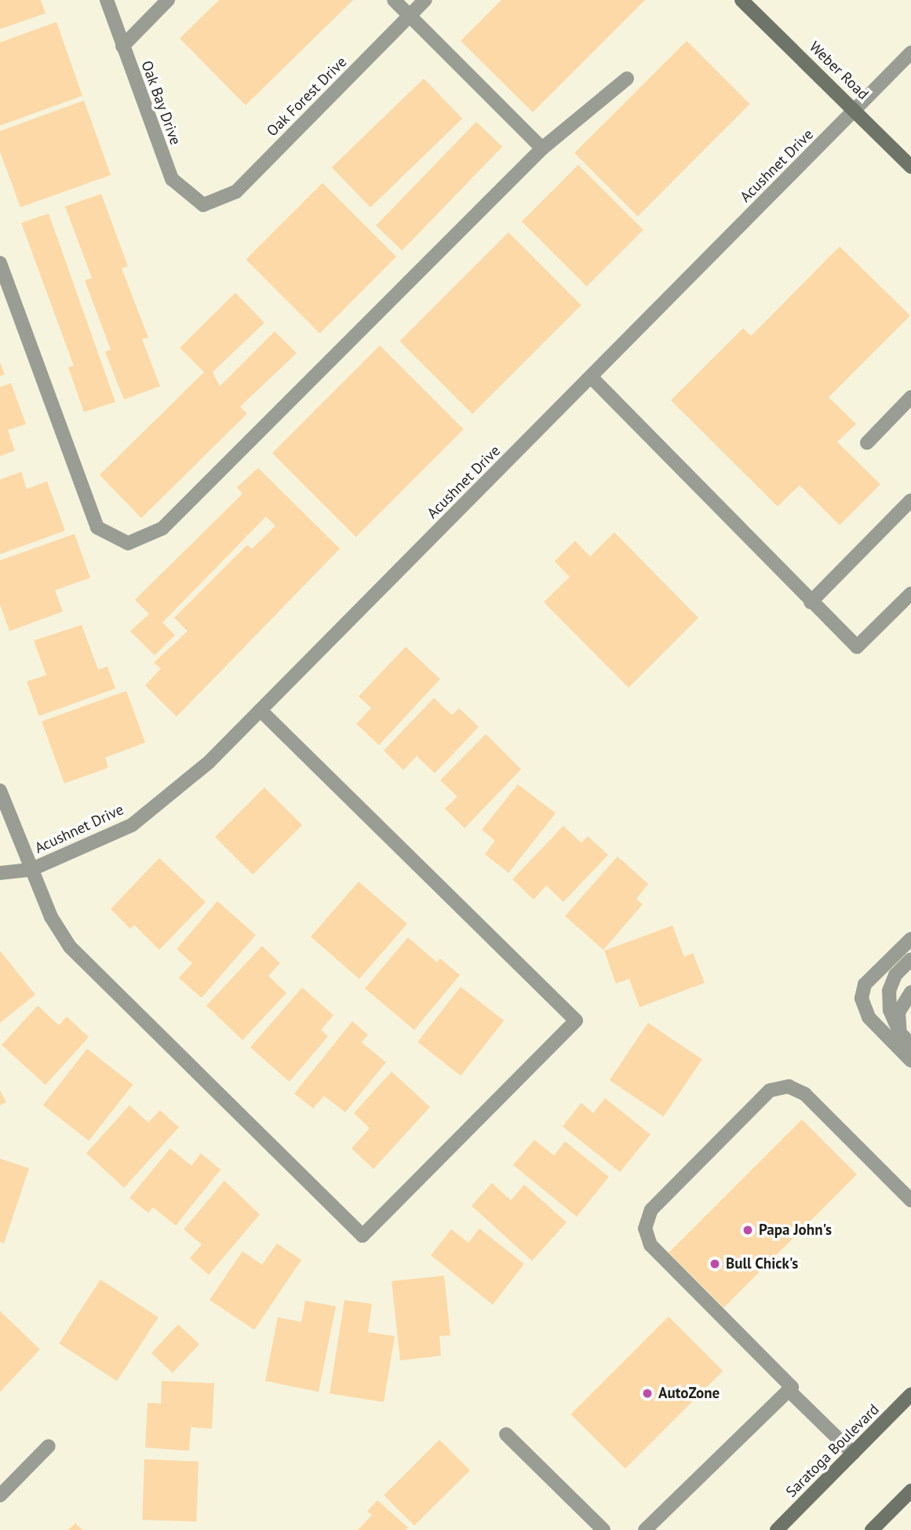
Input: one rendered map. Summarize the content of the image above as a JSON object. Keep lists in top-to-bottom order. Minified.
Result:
{"streets":{"main road":["Weber Road","Saratoga Boulevard"],"street":["Oak Forest Drive","Oak Bay Drive","Acushnet Drive"]},"crossings":[["Weber Road","Acushnet Drive"],["Oak Forest Drive","Oak Bay Drive"]],"places":["Papa John's","Bull Chick's","AutoZone"]}
